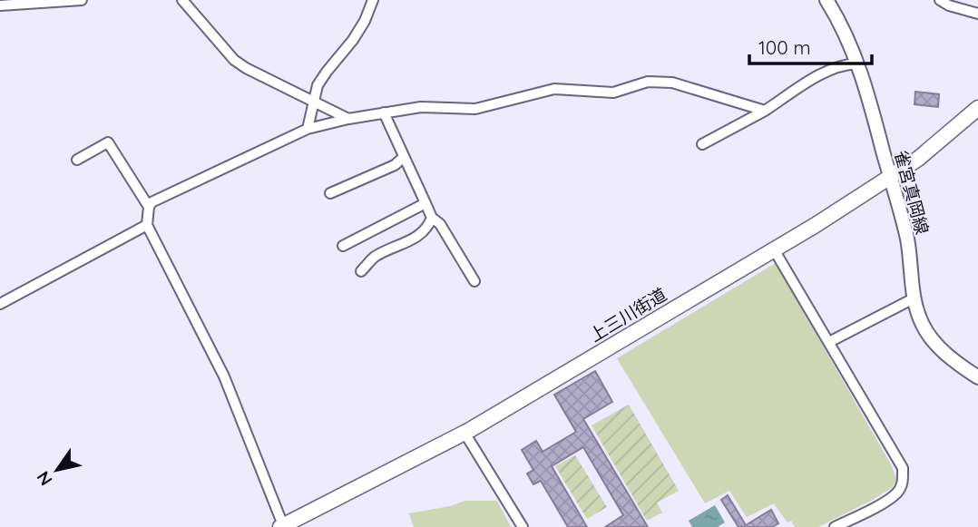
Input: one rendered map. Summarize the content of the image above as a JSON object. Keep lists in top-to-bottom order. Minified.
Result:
{"streets":{"main road":["雀宮真岡線","上三川街道"]},"crossings":[["雀宮真岡線","上三川街道"]],"scale_bar":"100 m","north":"bottom left"}
